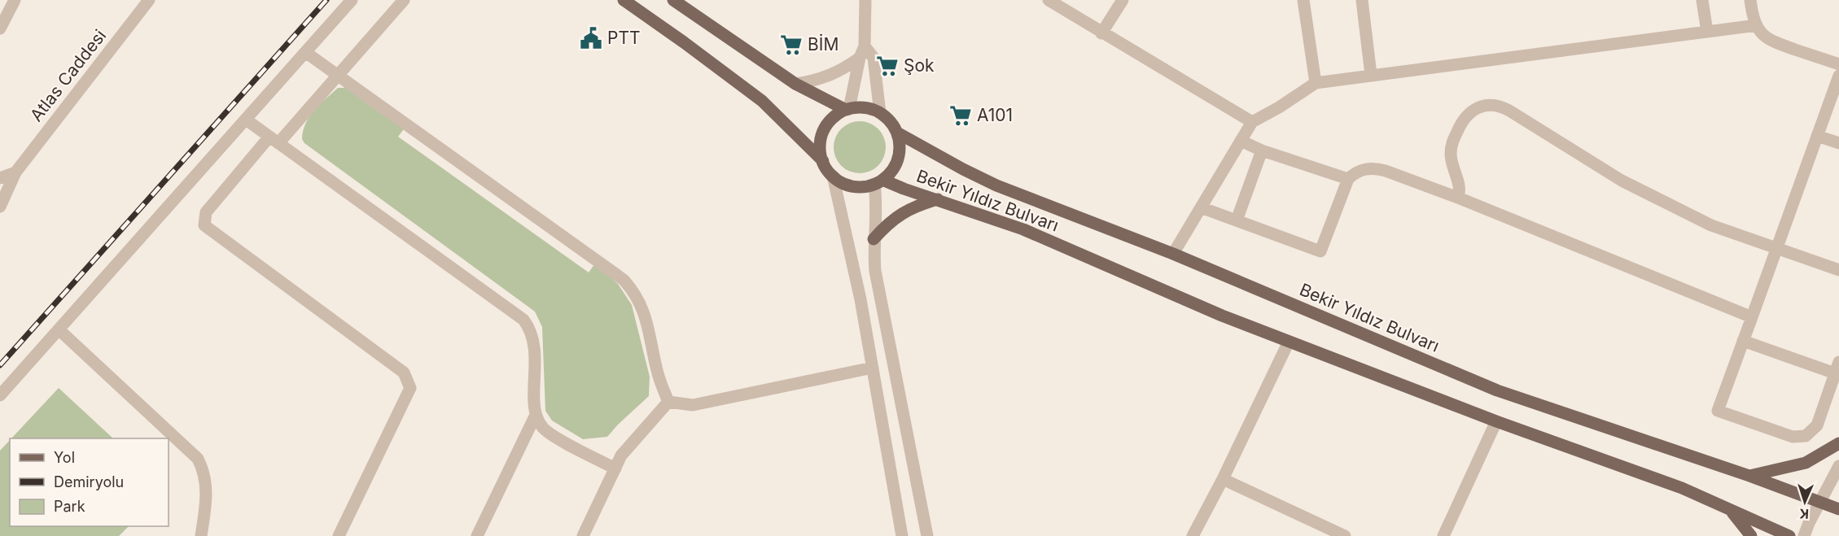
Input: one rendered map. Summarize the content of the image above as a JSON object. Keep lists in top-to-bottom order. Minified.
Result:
{"streets":{"main road":["Bekir Yıldız Bulvarı"],"street":["Atlas Caddesi"]},"places":{"public building":["PTT"],"supermarket":["BİM","Şok","A101"]},"legend":["Yol","Demiryolu","Park"],"north":"bottom"}
